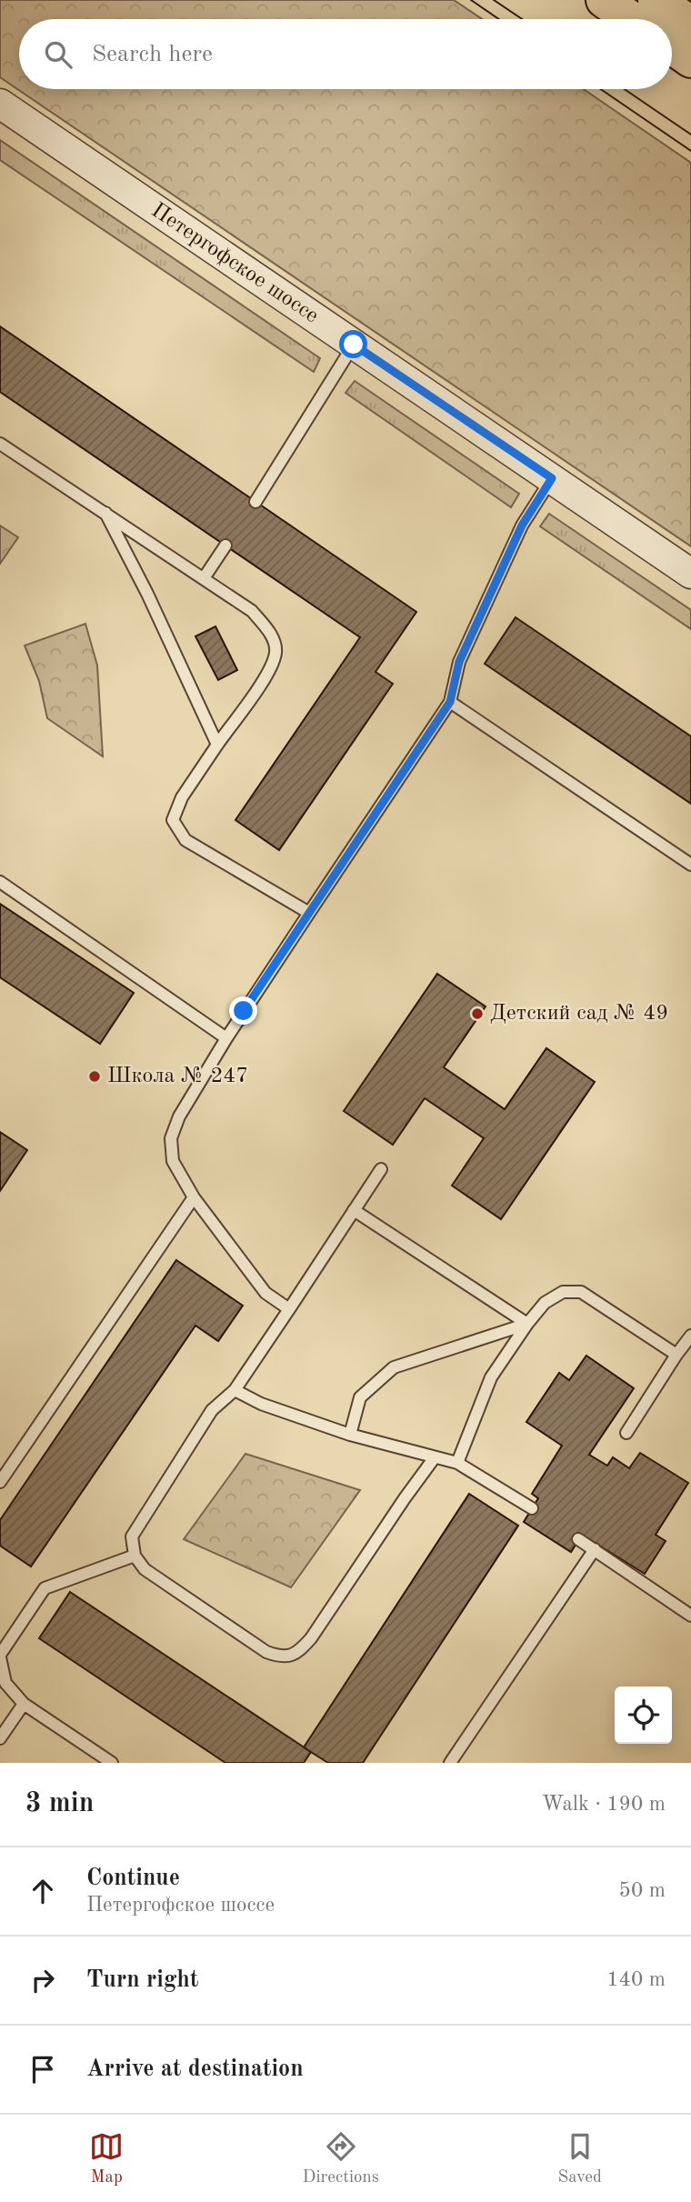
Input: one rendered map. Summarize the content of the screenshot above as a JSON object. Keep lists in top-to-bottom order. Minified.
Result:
{"streets":{"street":["Петергофское шоссе"]},"places":["Детский сад № 49","Школа № 247"],"page":{"search":"Search here","heading":["3 min","Walk · 190 m"],"list":[["Continue","Петергофское шоссе","50 m"],["Turn right","140 m"],"Arrive at destination"],"nav":["Map","Directions","Saved"]}}
